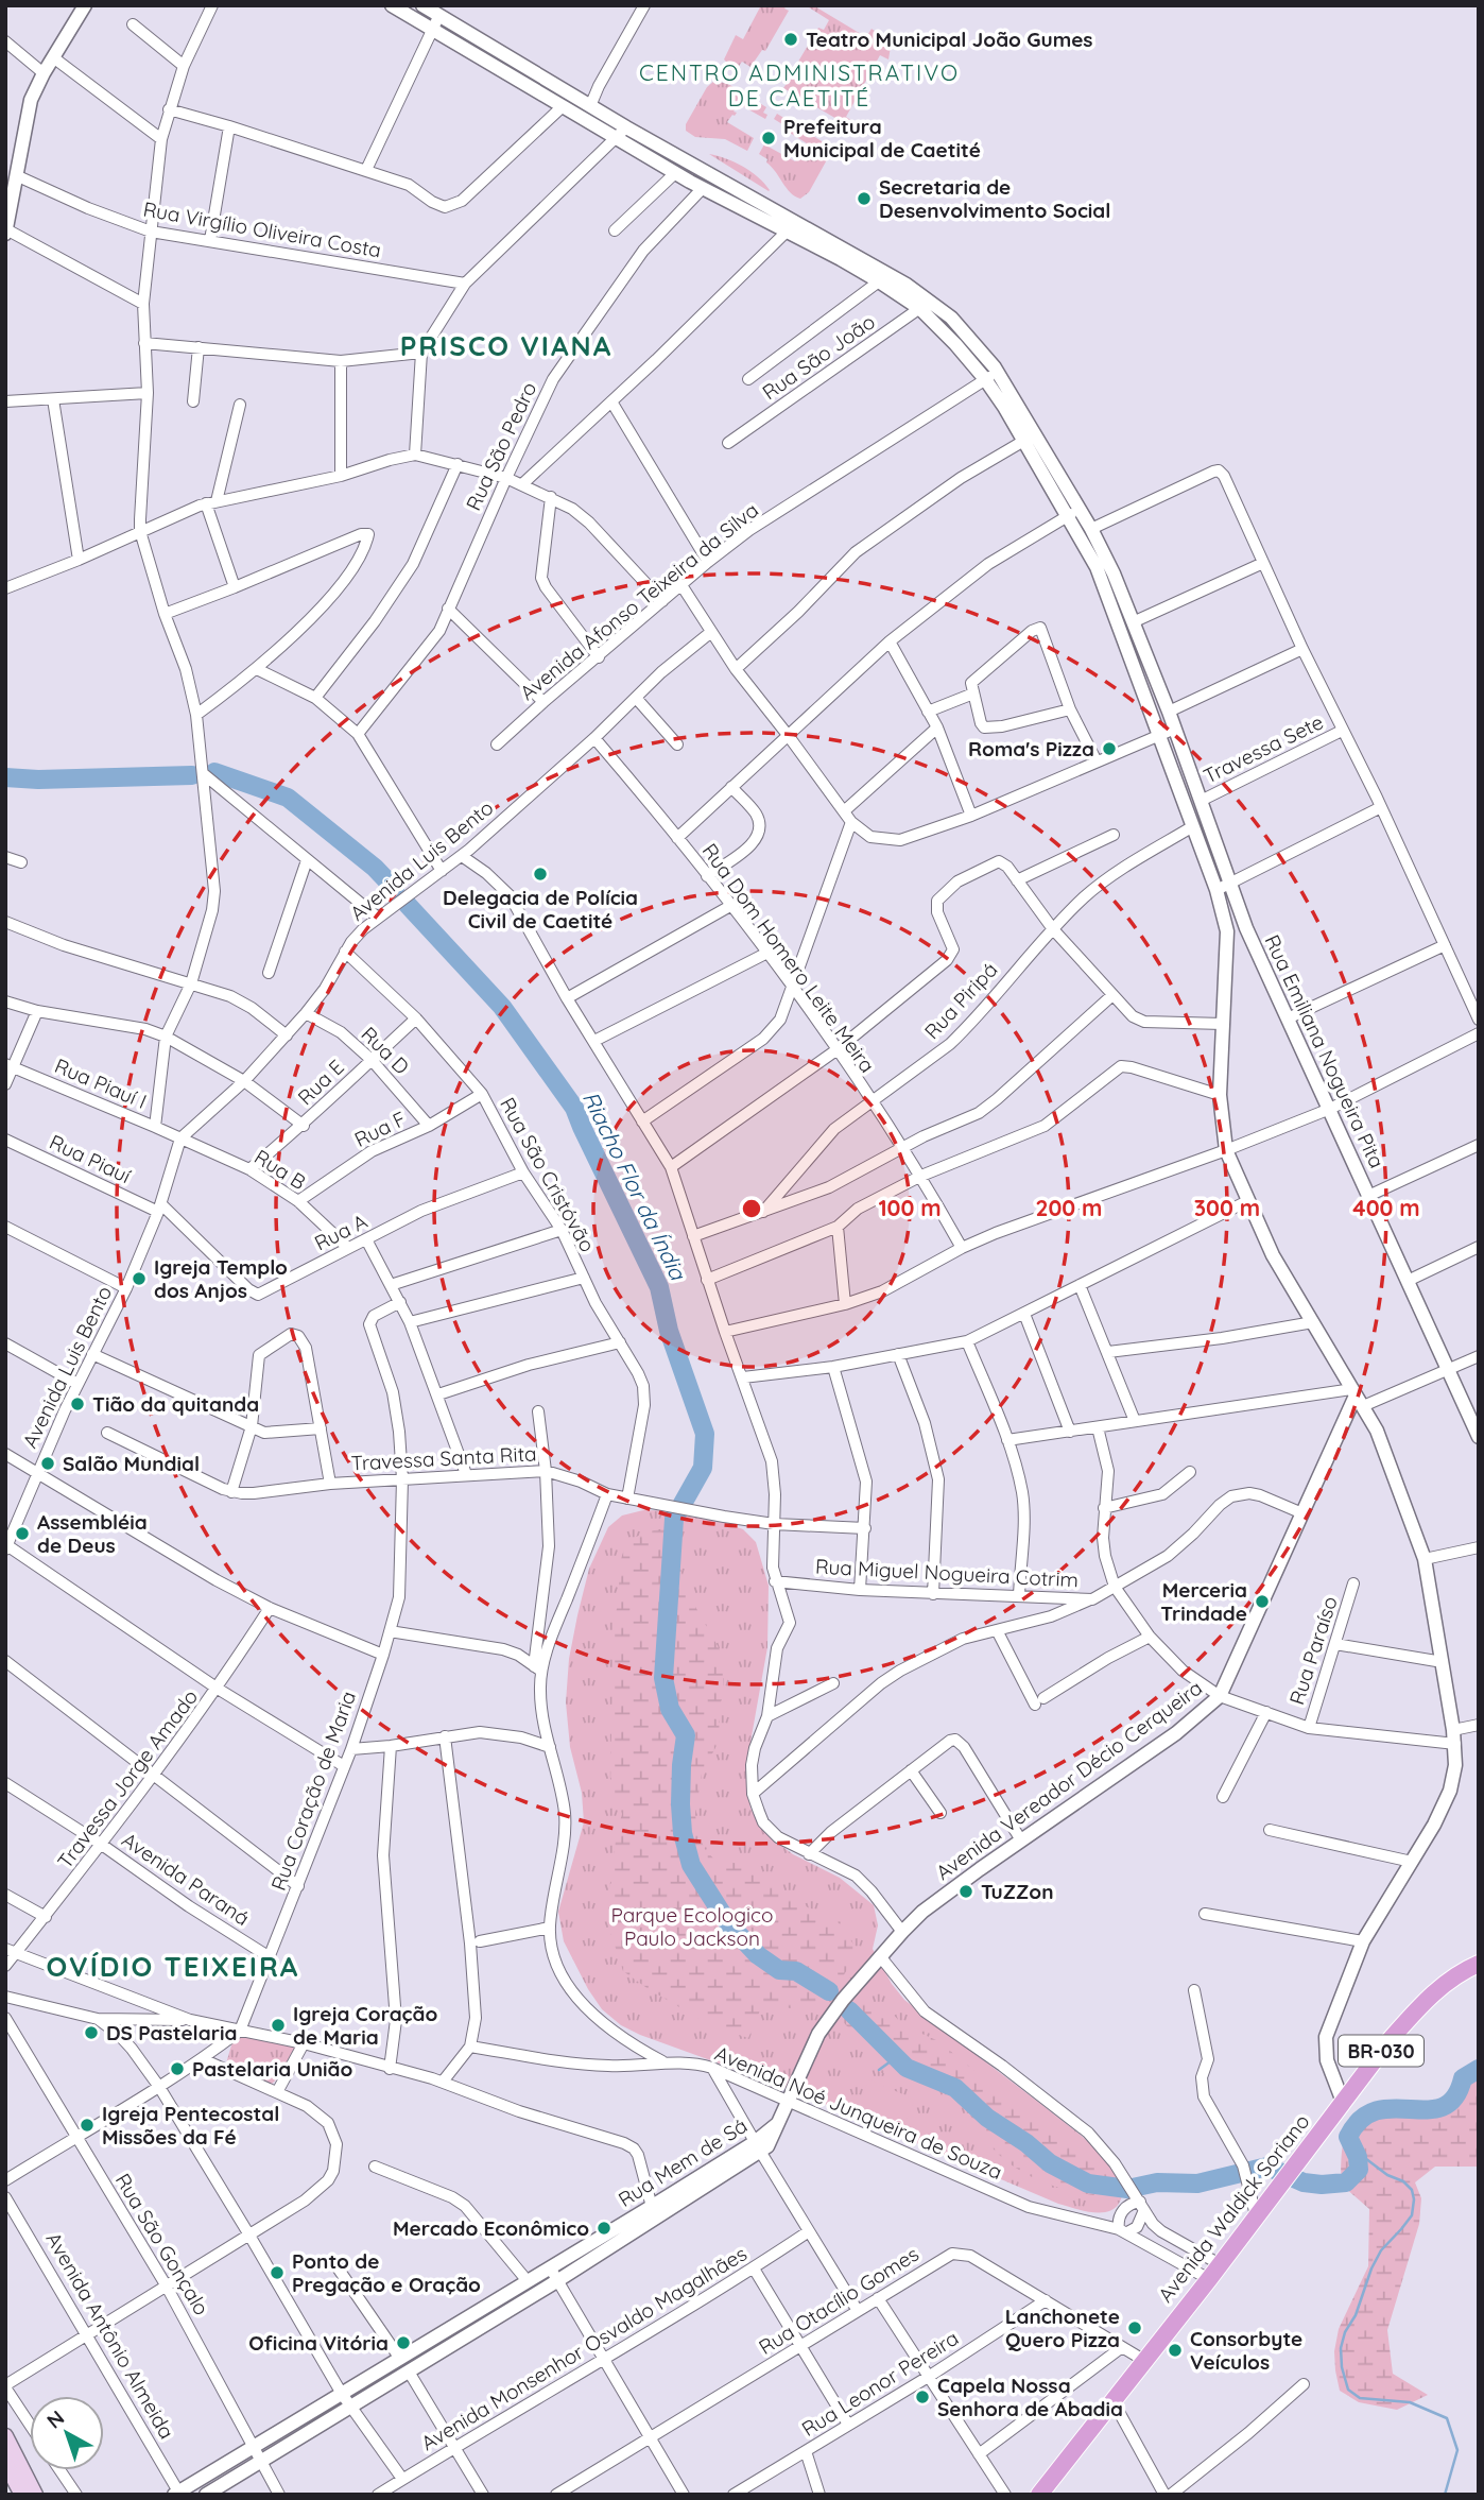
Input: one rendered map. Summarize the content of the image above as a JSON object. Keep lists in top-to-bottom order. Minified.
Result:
{"streets":{"main road":["BR-030","Avenida Waldick Soriano"],"street":["Rua Virgílio Oliveira Costa","Rua São João","Rua São Pedro","Avenida Afonso Teixeira da Silva","Travessa Sete","Avenida Luis Bento","Rua Dom Homero Leite Meira","Rua Piripá","Rua D","Rua Emiliana Nogueira Pita","Rua E","Rua Piauí I","Rua F","Rua Piauí","Rua B","Rua São Cristóvão","Rua A","Travessa Santa Rita","Rua Miguel Nogueira Cotrim","Rua Paraíso","Travessa Jorge Amado","Avenida Vereador Décio Cerqueira","Rua Coração de Maria","Avenida Paraná","Avenida Noé Junqueira de Souza","Rua Mem de Sá","Rua São Gonçalo","Rua Otacílio Gomes","Avenida Antônio Almeida","Avenida Monsenhor Osvaldo Magalhães","Rua Leonor Pereira"]},"crossings":[["Avenida Luis Bento","Rua Dom Homero Leite Meira"],["Avenida Luis Bento","Rua D"],["Avenida Luis Bento","Rua Piauí I"],["Avenida Luis Bento","Rua Piauí"],["Avenida Luis Bento","Rua B"],["Avenida Luis Bento","Rua São Cristóvão"],["Avenida Luis Bento","Rua A"],["Rua Dom Homero Leite Meira","Rua Piripá"],["Rua D","Rua E"],["Rua D","Rua F"],["Rua E","Rua B"],["Rua E","Rua São Cristóvão"],["Rua Piauí I","Rua B"],["Rua F","Rua B"],["Rua F","Rua São Cristóvão"],["Rua Piauí","Rua A"],["Rua B","Rua A"],["Rua São Cristóvão","Rua A"],["Rua São Cristóvão","Travessa Santa Rita"],["Travessa Santa Rita","Rua Coração de Maria"],["Travessa Santa Rita","Avenida Noé Junqueira de Souza"],["Rua Miguel Nogueira Cotrim","Avenida Vereador Décio Cerqueira"],["Travessa Jorge Amado","Avenida Paraná"],["Avenida Vereador Décio Cerqueira","Avenida Noé Junqueira de Souza"],["Avenida Vereador Décio Cerqueira","Rua Mem de Sá"],["Rua Coração de Maria","Avenida Paraná"],["Avenida Noé Junqueira de Souza","Avenida Waldick Soriano"],["Rua Mem de Sá","Rua São Gonçalo"],["Rua Mem de Sá","Avenida Antônio Almeida"],["Avenida Waldick Soriano","Rua Otacílio Gomes"],["Rua Otacílio Gomes","Rua Leonor Pereira"]],"districts":["CENTRO ADMINISTRATIVO DE CAETITÉ","PRISCO VIANA","OVÍDIO TEIXEIRA"],"water":["Riacho Flor da Índia"],"parks":["Parque Ecologico Paulo Jackson"],"places":["Teatro Municipal João Gumes","Prefeitura Municipal de Caetité","Secretaria de Desenvolvimento Social","Roma's Pizza","Delegacia de Polícia Civil de Caetité","Igreja Templo dos Anjos","Tião da quitanda","Salão Mundial","Assembléia de Deus","Merceria Trindade","TuZZon","Igreja Coração de Maria","DS Pastelaria","Pastelaria União","Igreja Pentecostal Missões da Fé","Mercado Econômico","Ponto de Pregação e Oração","Lanchonete Quero Pizza","Oficina Vitória","Consorbyte Veículos","Capela Nossa Senhora de Abadia"],"north":"top left","rings":["100 m","200 m","300 m","400 m"]}
